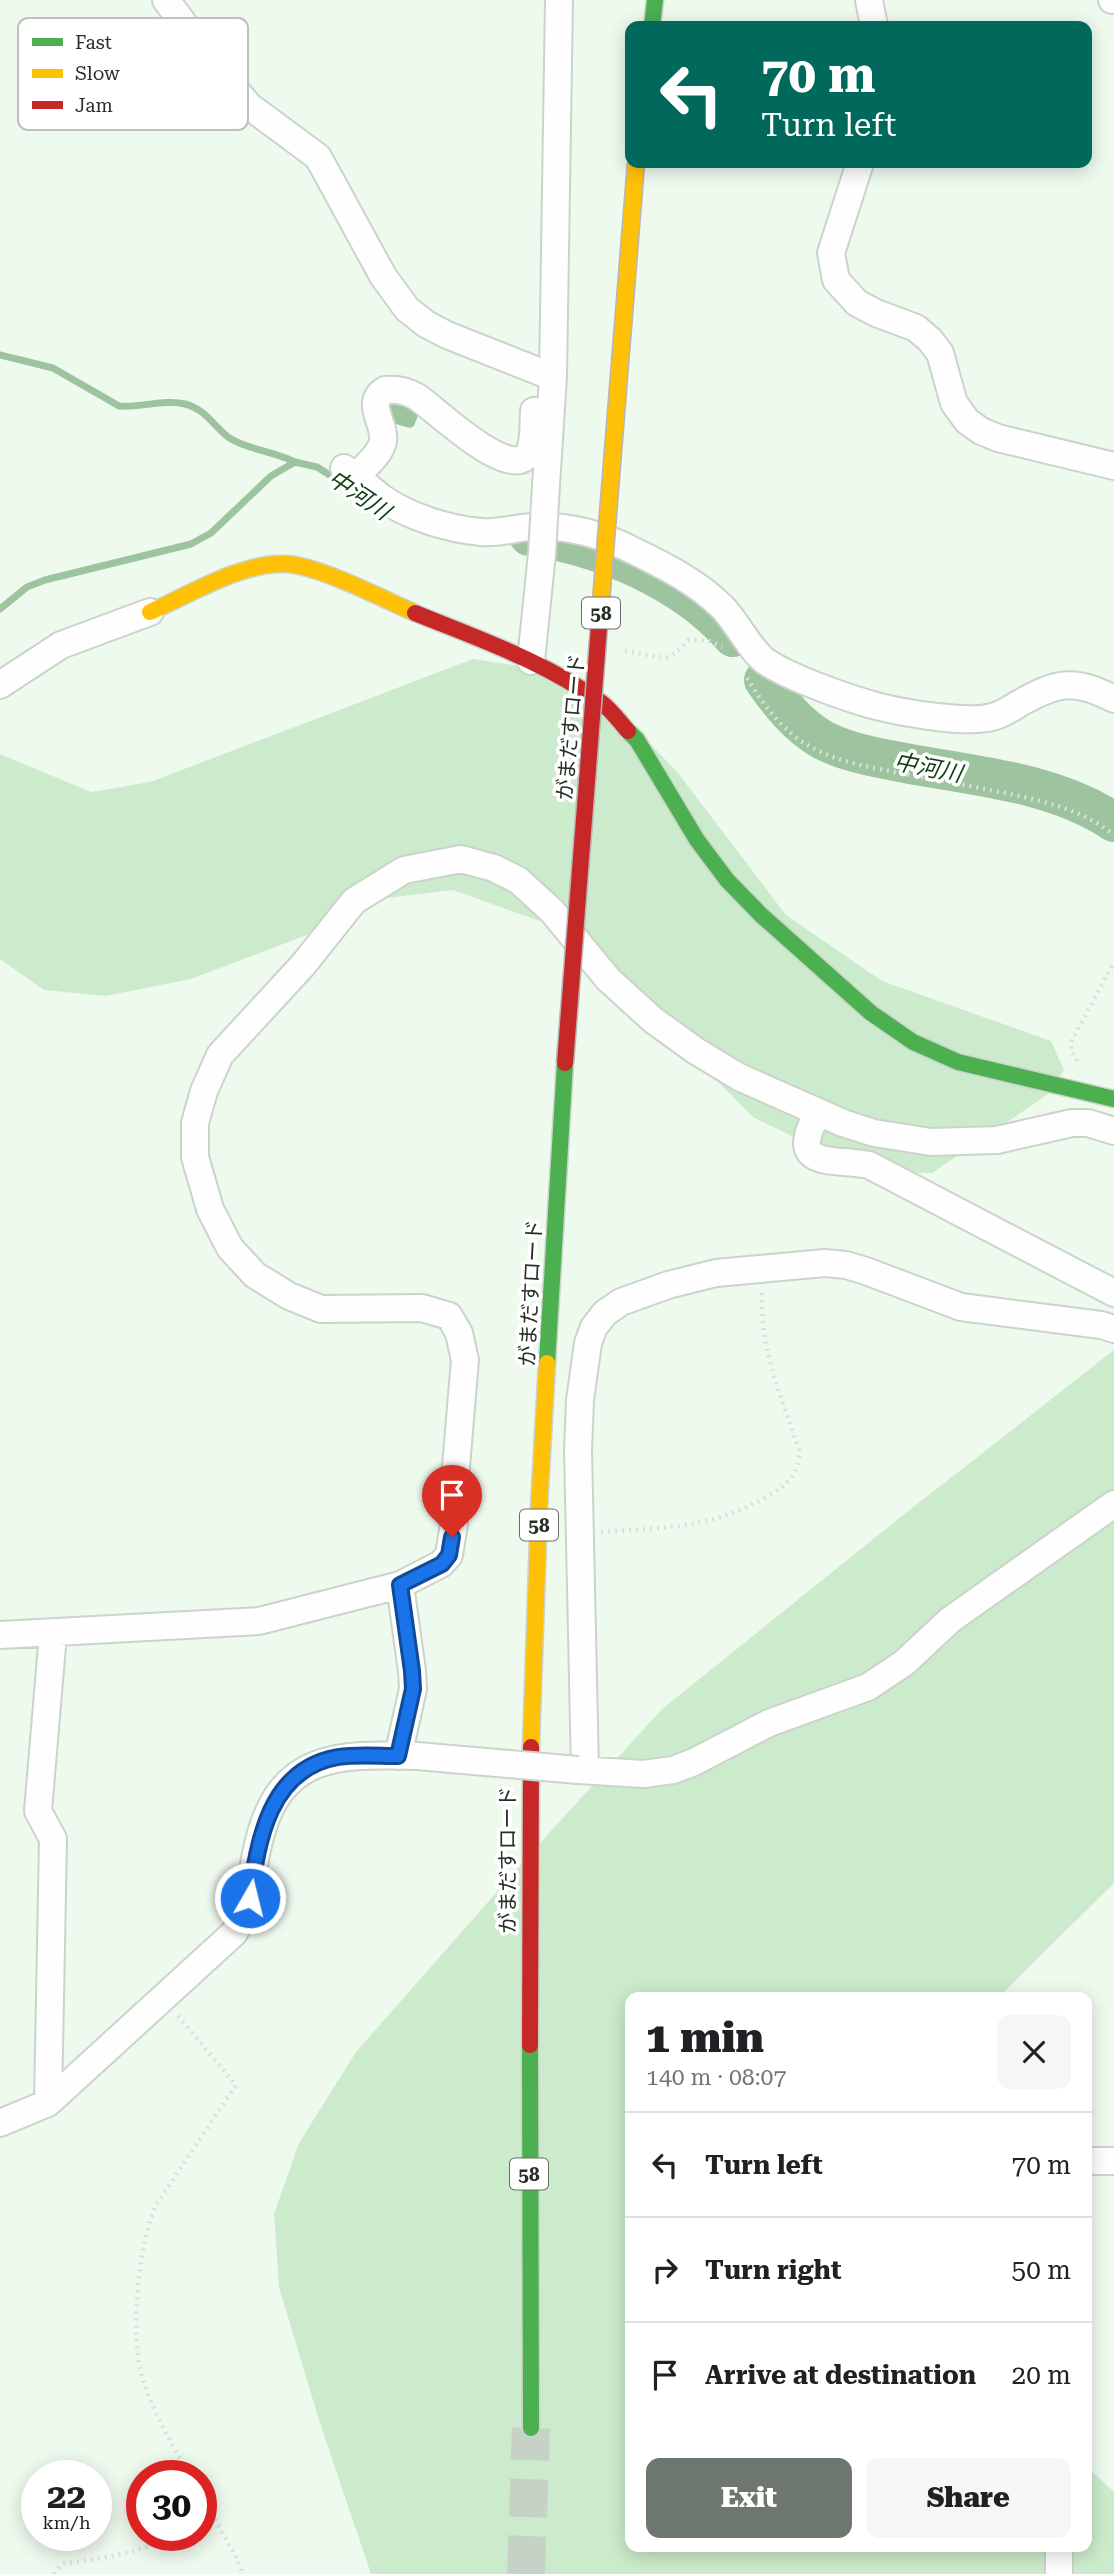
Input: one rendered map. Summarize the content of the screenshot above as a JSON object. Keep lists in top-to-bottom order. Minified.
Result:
{"streets":{"main road":["58","がまだすロード"]},"water":["中河川"],"legend":["Fast","Slow","Jam"],"page":{"turn":["70 m","Turn left"],"heading":["1 min","140 m · 08:07"],"list":[{"name":"Turn left","value":"70 m"},{"name":"Turn right","value":"50 m"},{"name":"Arrive at destination","value":"20 m"}],"buttons":["Exit","Share"],"speed":"22 km/h","limit":"30"}}
